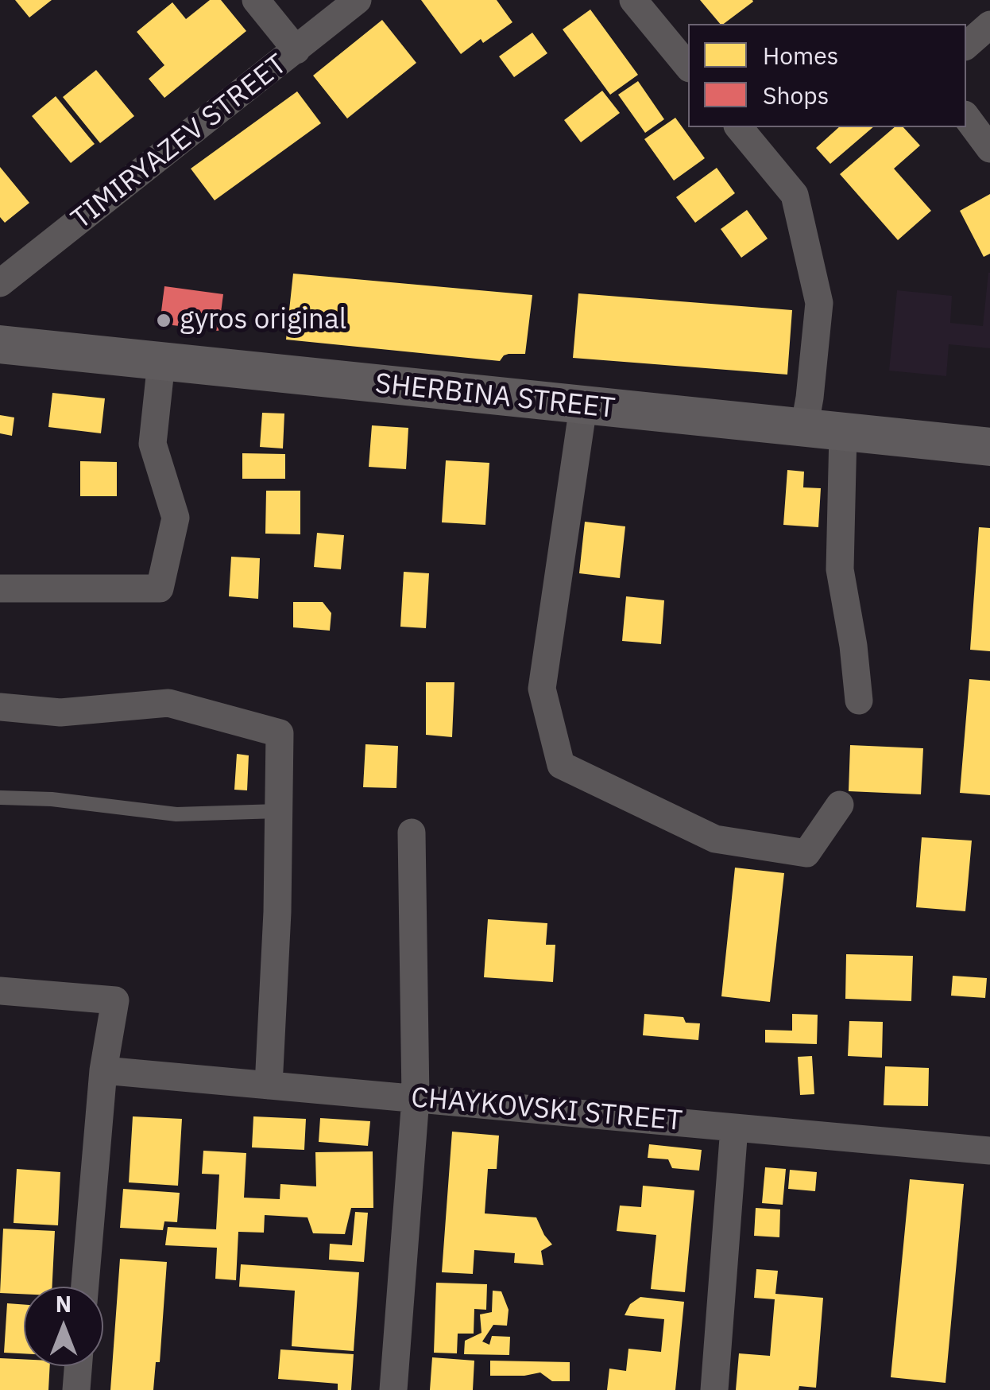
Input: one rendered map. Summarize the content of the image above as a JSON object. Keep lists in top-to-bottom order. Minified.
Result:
{"streets":{"street":["TIMIRYAZEV STREET","SHERBINA STREET","CHAYKOVSKI STREET"]},"places":["gyros original"],"legend":["Homes","Shops"],"north":"top"}
